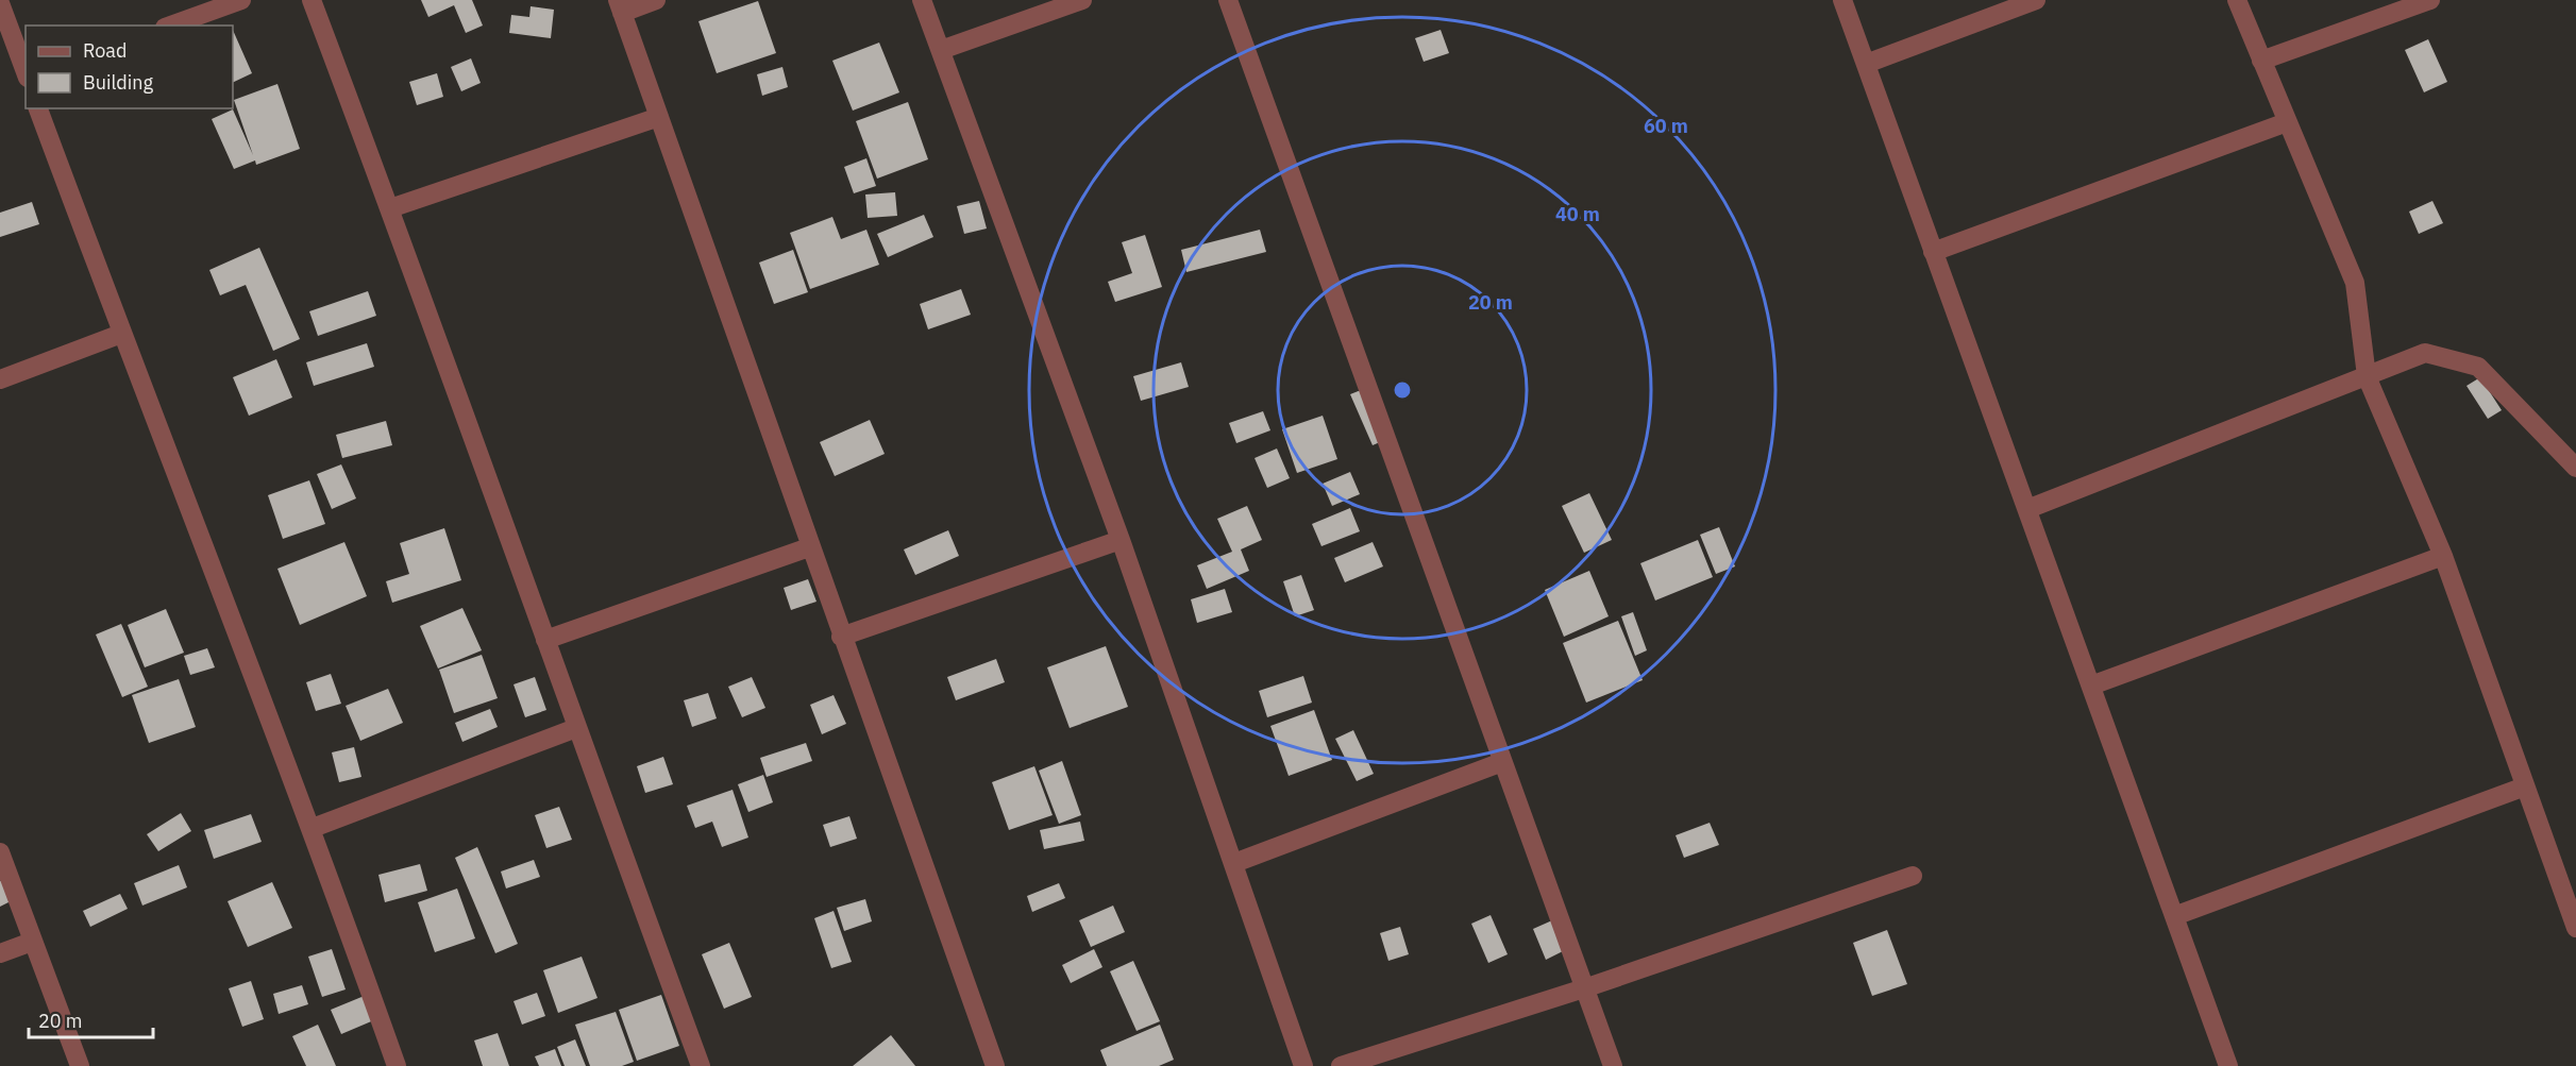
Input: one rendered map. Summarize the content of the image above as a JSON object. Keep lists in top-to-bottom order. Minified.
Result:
{"legend":["Road","Building"],"scale_bar":"20 m","rings":["60 m","40 m","20 m"]}
